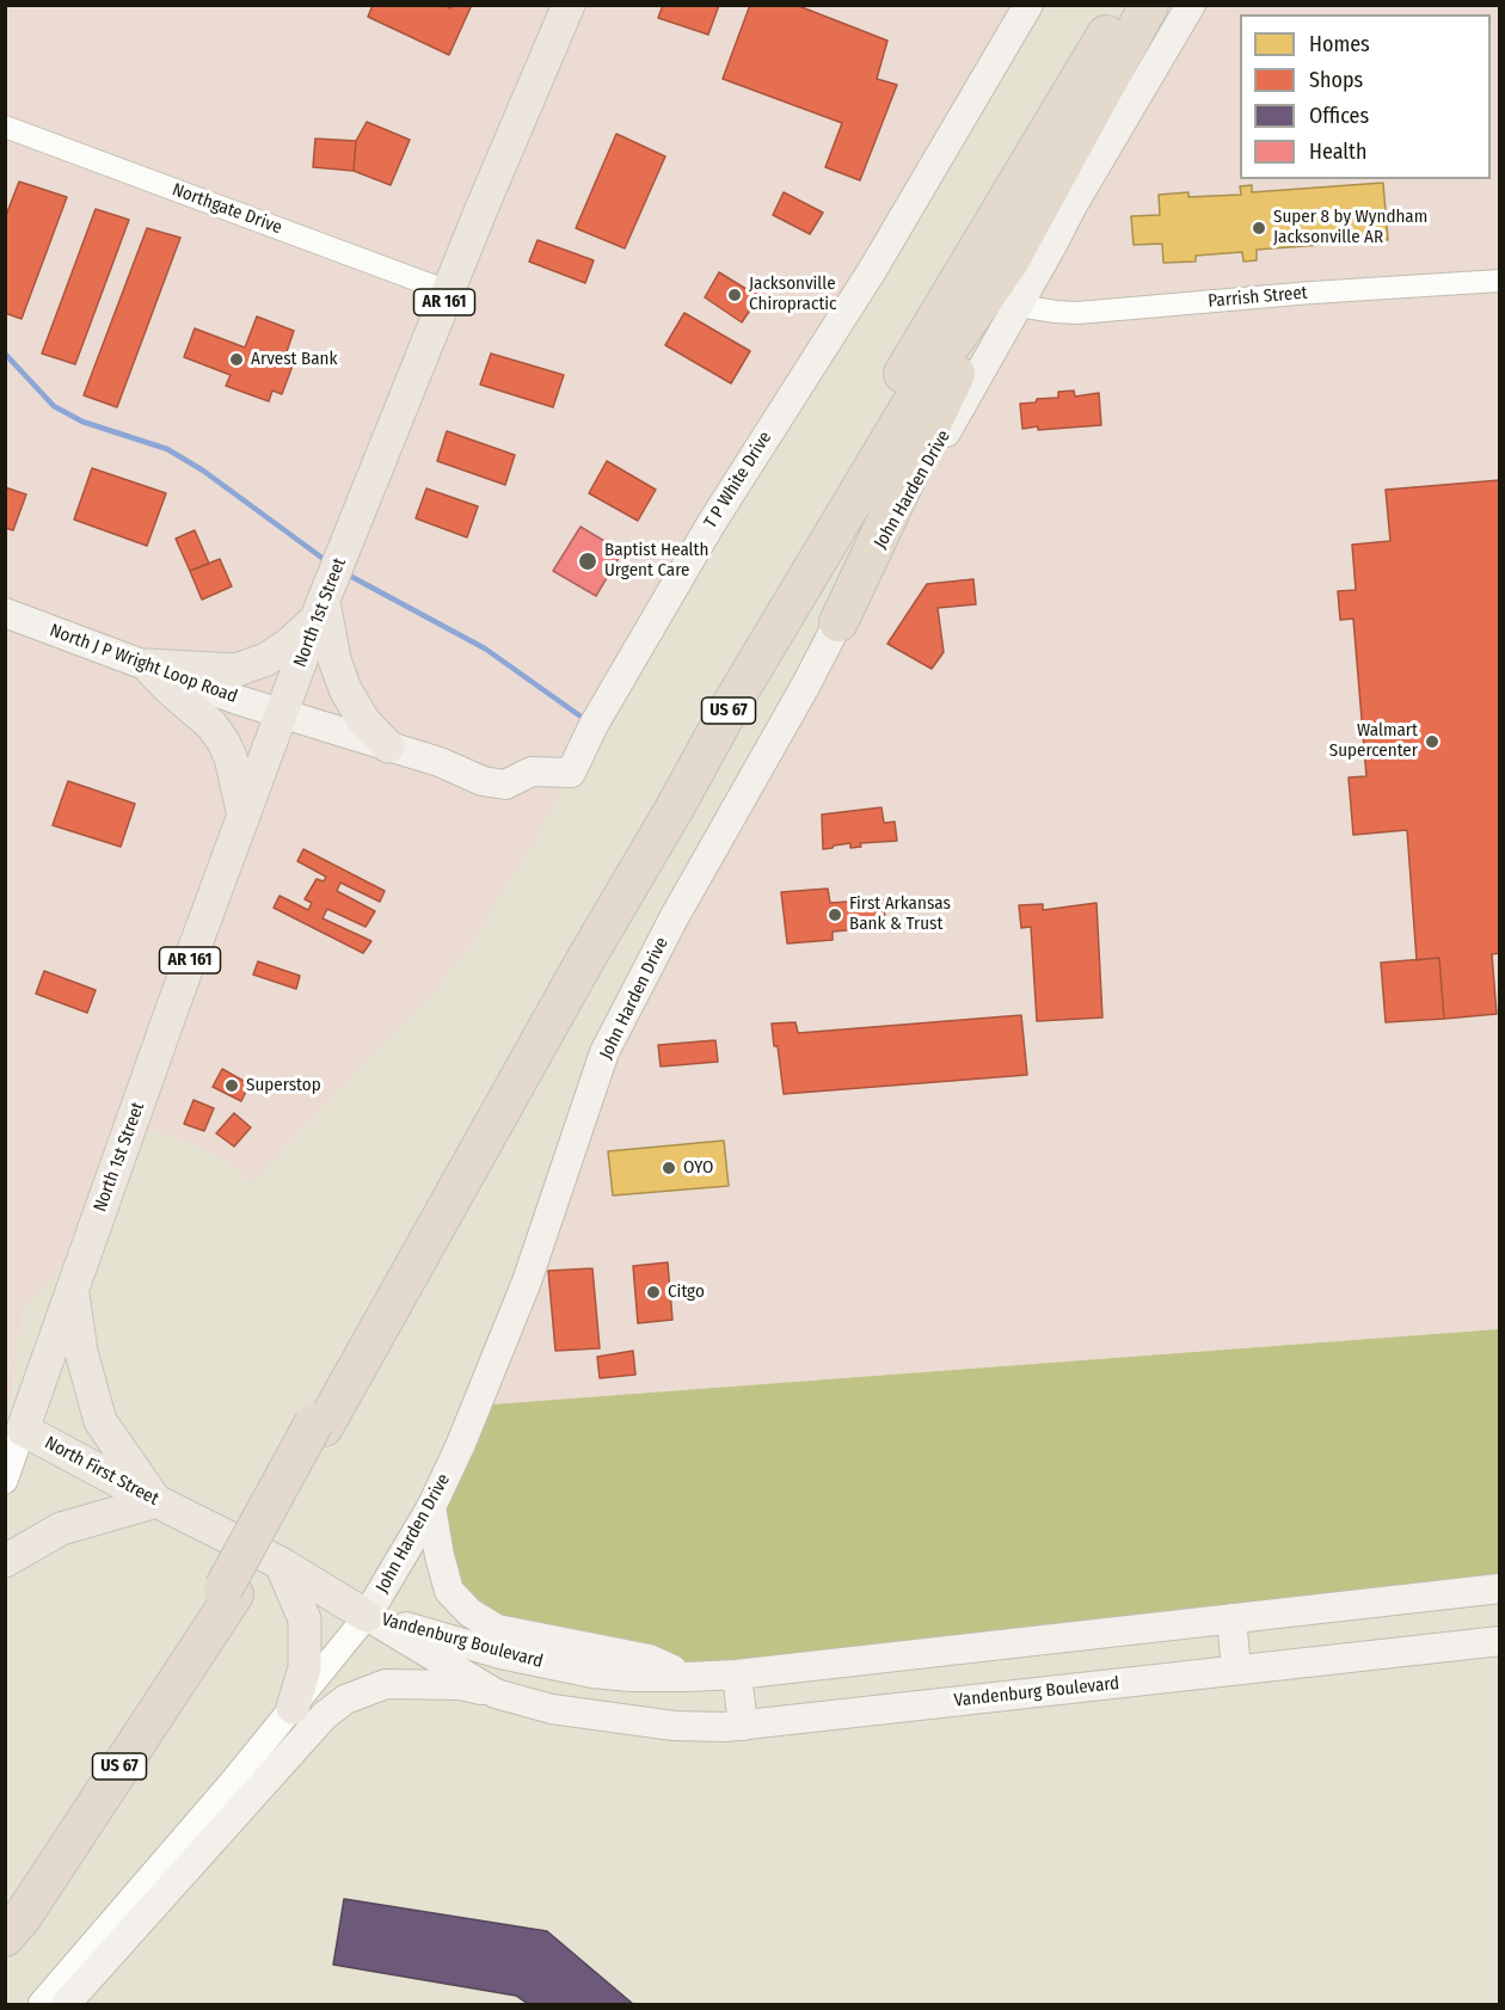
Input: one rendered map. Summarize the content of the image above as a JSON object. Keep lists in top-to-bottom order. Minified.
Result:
{"streets":{"highway":["US 67"],"main road":["AR 161","T P White Drive","John Harden Drive","North 1st Street","North J P Wright Loop Road","North First Street","Vandenburg Boulevard"],"street":["Northgate Drive","Parrish Street"]},"crossings":[["Northgate Drive","North 1st Street"],["Parrish Street","John Harden Drive"],["T P White Drive","North 1st Street"],["T P White Drive","North J P Wright Loop Road"],["John Harden Drive","North First Street"],["John Harden Drive","Vandenburg Boulevard"],["North 1st Street","North J P Wright Loop Road"],["North 1st Street","North First Street"],["North First Street","Vandenburg Boulevard"]],"places":["Super 8 by Wyndham Jacksonville AR","Jacksonville Chiropractic","Arvest Bank","Baptist Health Urgent Care","Walmart Supercenter","First Arkansas Bank & Trust","Superstop","OYO","Citgo"],"legend":["Homes","Shops","Offices","Health"]}
